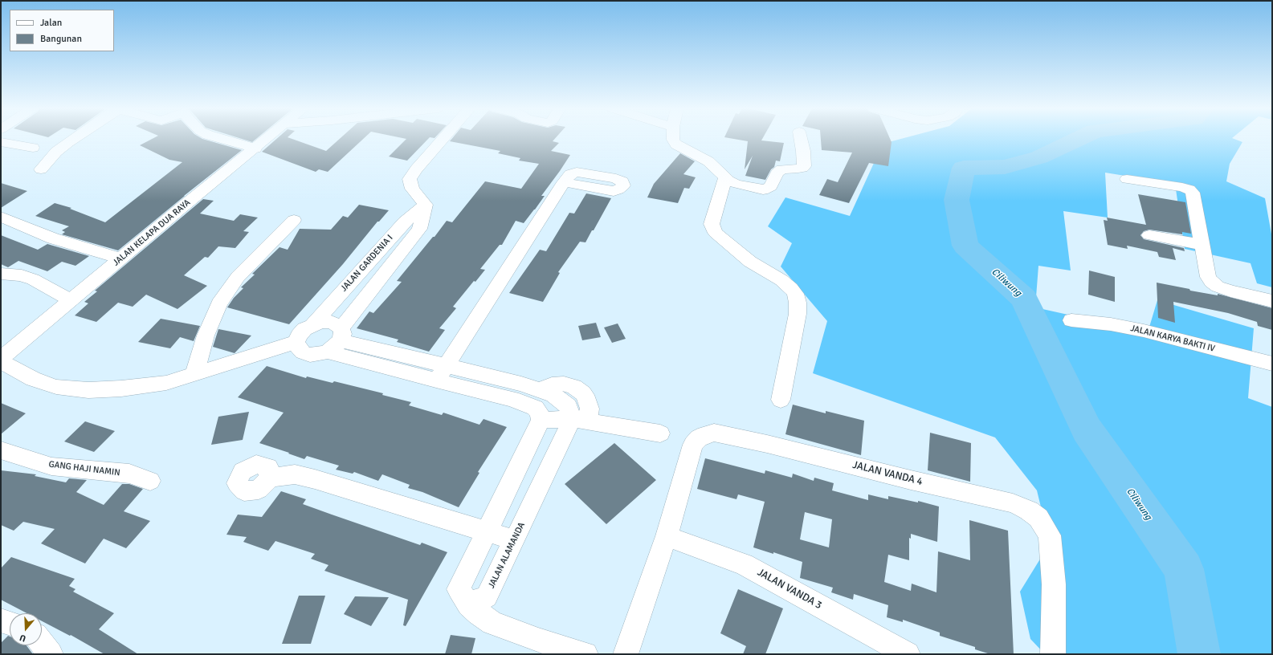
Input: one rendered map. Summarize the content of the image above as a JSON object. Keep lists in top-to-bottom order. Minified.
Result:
{"streets":{"street":["JALAN KELAPA DUA RAYA","JALAN GARDENIA I","JALAN KARYA BAKTI IV","GANG HAJI NAMIN","JALAN VANDA 4","JALAN ALAMANDA","JALAN VANDA 3"]},"crossings":[["JALAN VANDA 4","JALAN VANDA 3"]],"water":["Ciliwung"],"legend":["Jalan","Bangunan"],"north":"bottom"}
